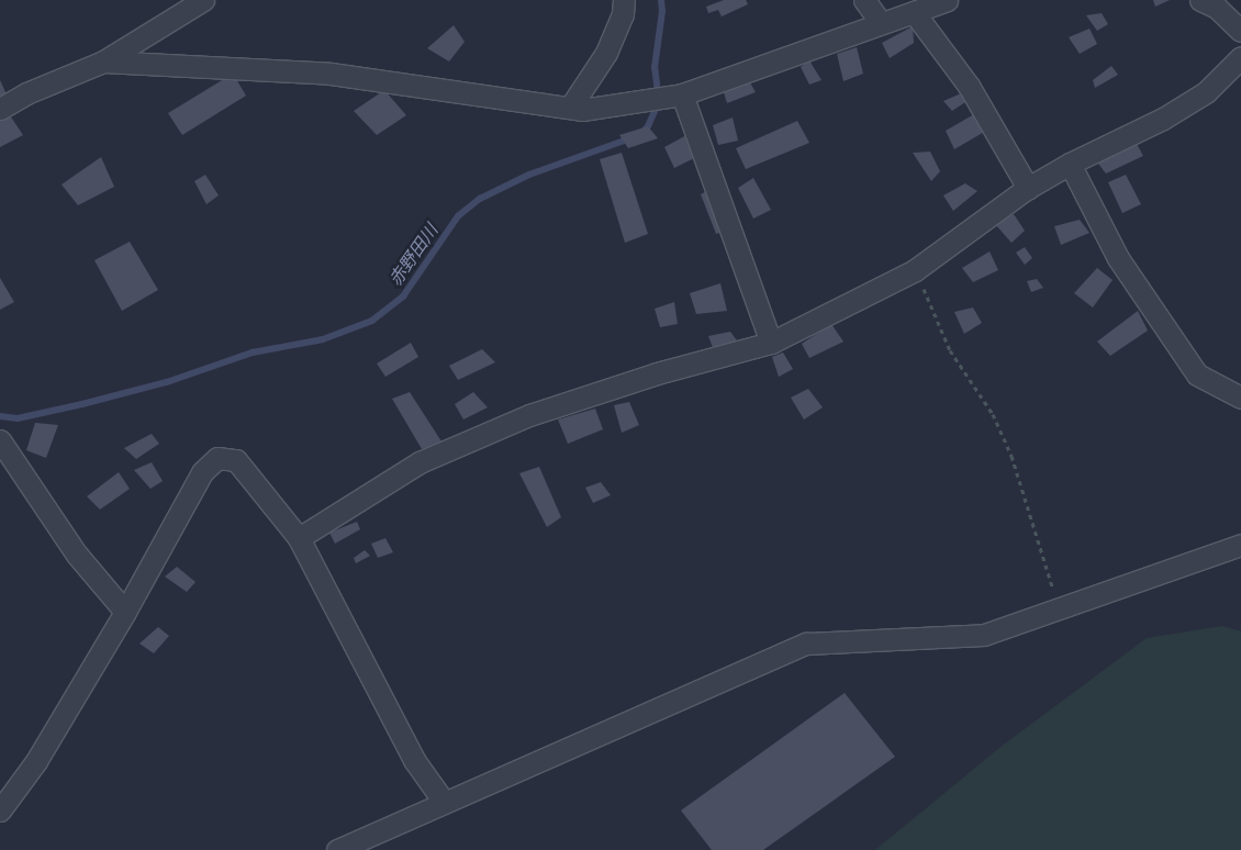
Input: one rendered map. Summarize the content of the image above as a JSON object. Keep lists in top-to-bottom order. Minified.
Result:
{"water":["赤野田川"]}
